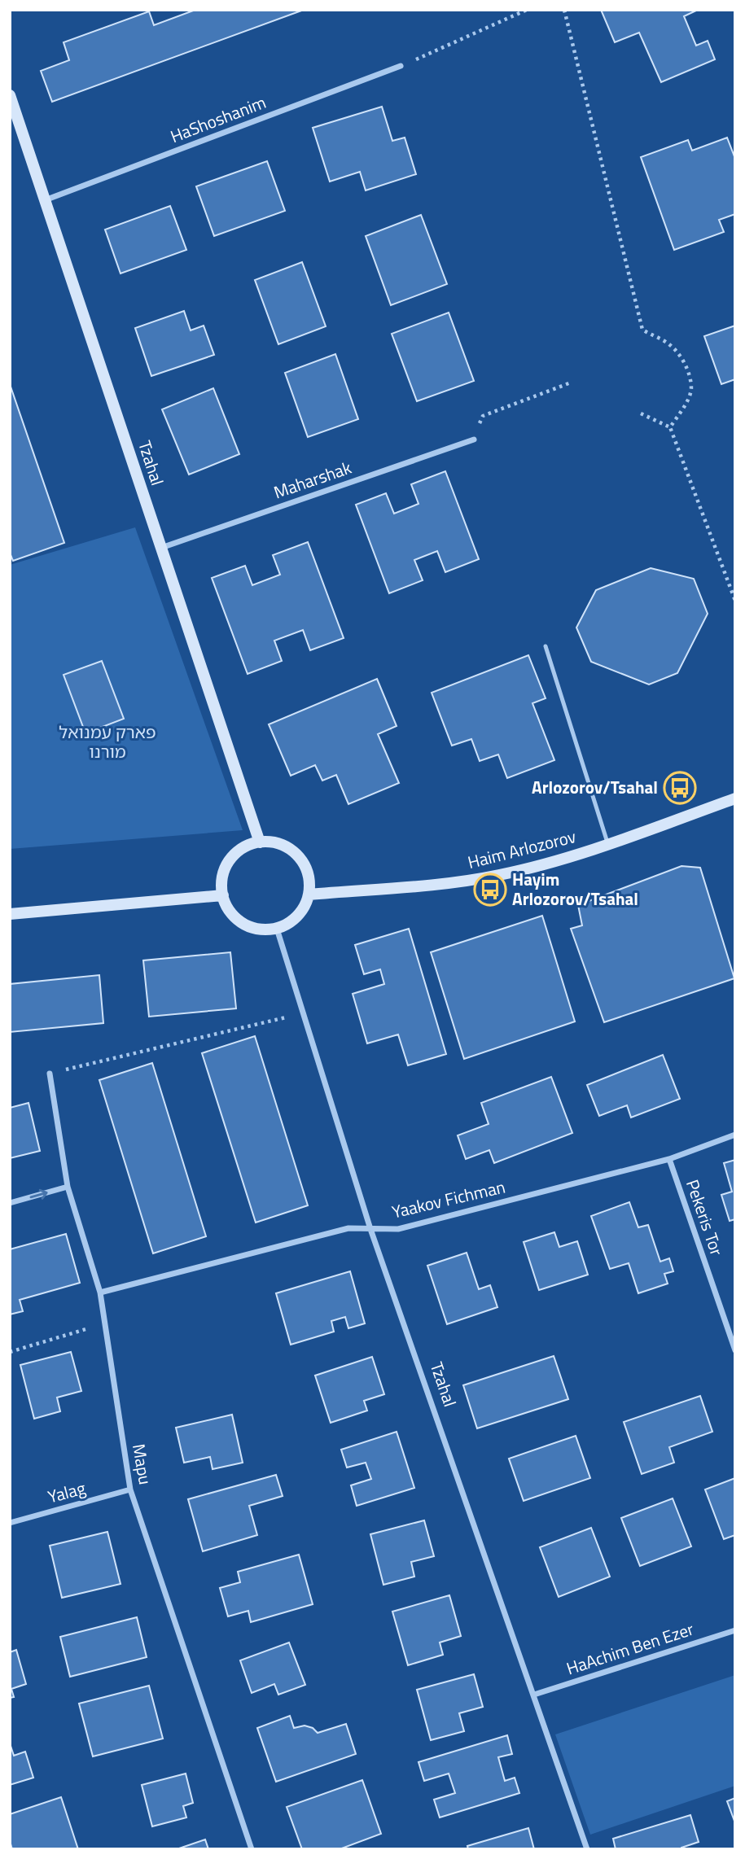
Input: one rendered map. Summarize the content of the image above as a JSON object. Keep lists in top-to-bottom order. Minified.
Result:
{"streets":{"street":["HaShoshanim","Tzahal","Maharshak","Haim Arlozorov","Yaakov Fichman","Pekeris Tor","Mapu","Yalag","HaAchim Ben Ezer"]},"crossings":[["HaShoshanim","Tzahal"],["Tzahal","Maharshak"],["Tzahal","Haim Arlozorov"],["Tzahal","Yaakov Fichman"],["Tzahal","HaAchim Ben Ezer"],["Yaakov Fichman","Pekeris Tor"],["Yaakov Fichman","Mapu"],["Mapu","Yalag"]],"parks":["פארק עמנואל מורנו"],"places":{"bus stop":["Arlozorov/Tsahal","Hayim Arlozorov/Tsahal"]}}
